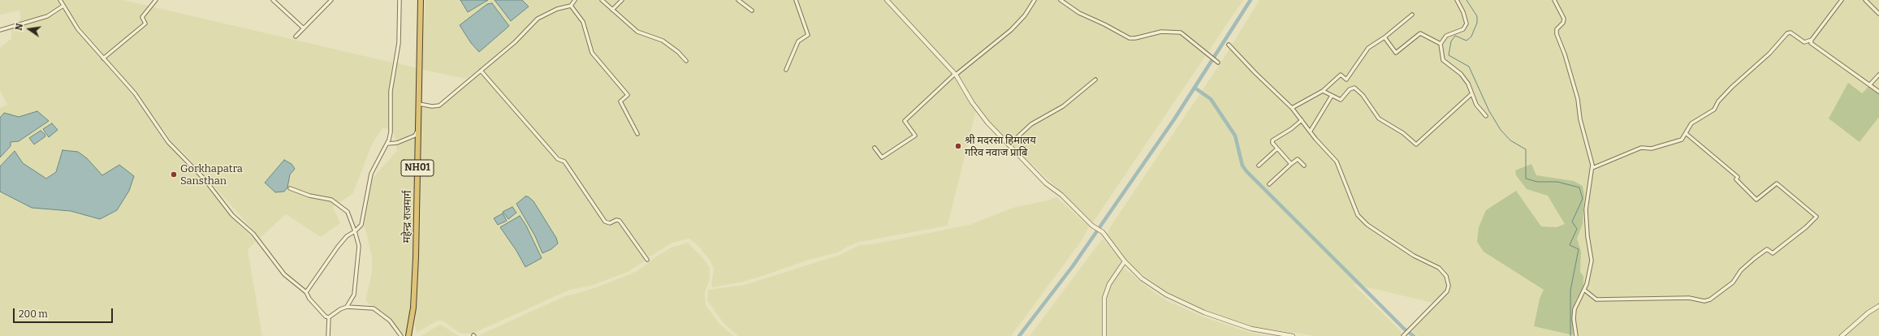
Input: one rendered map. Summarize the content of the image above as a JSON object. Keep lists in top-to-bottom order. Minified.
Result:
{"streets":{"highway":["NH01","महेन्द्र राजमार्ग"]},"places":["श्री मदरसा हिमालय गरिव नवाज प्राबि","Gorkhapatra Sansthan"],"scale_bar":"200 m","north":"left"}
